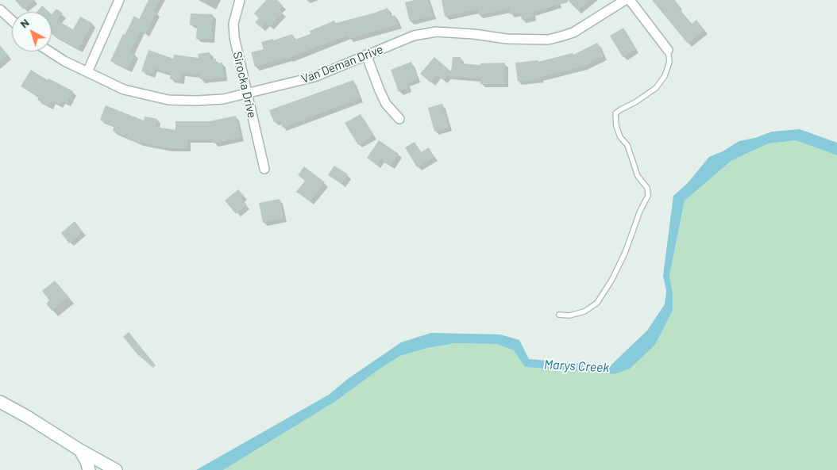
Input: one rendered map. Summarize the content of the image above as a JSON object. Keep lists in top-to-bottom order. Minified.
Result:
{"streets":{"street":["Van Deman Drive","Sirocka Drive"]},"crossings":[["Van Deman Drive","Sirocka Drive"]],"water":["Marys Creek"],"north":"top left"}
